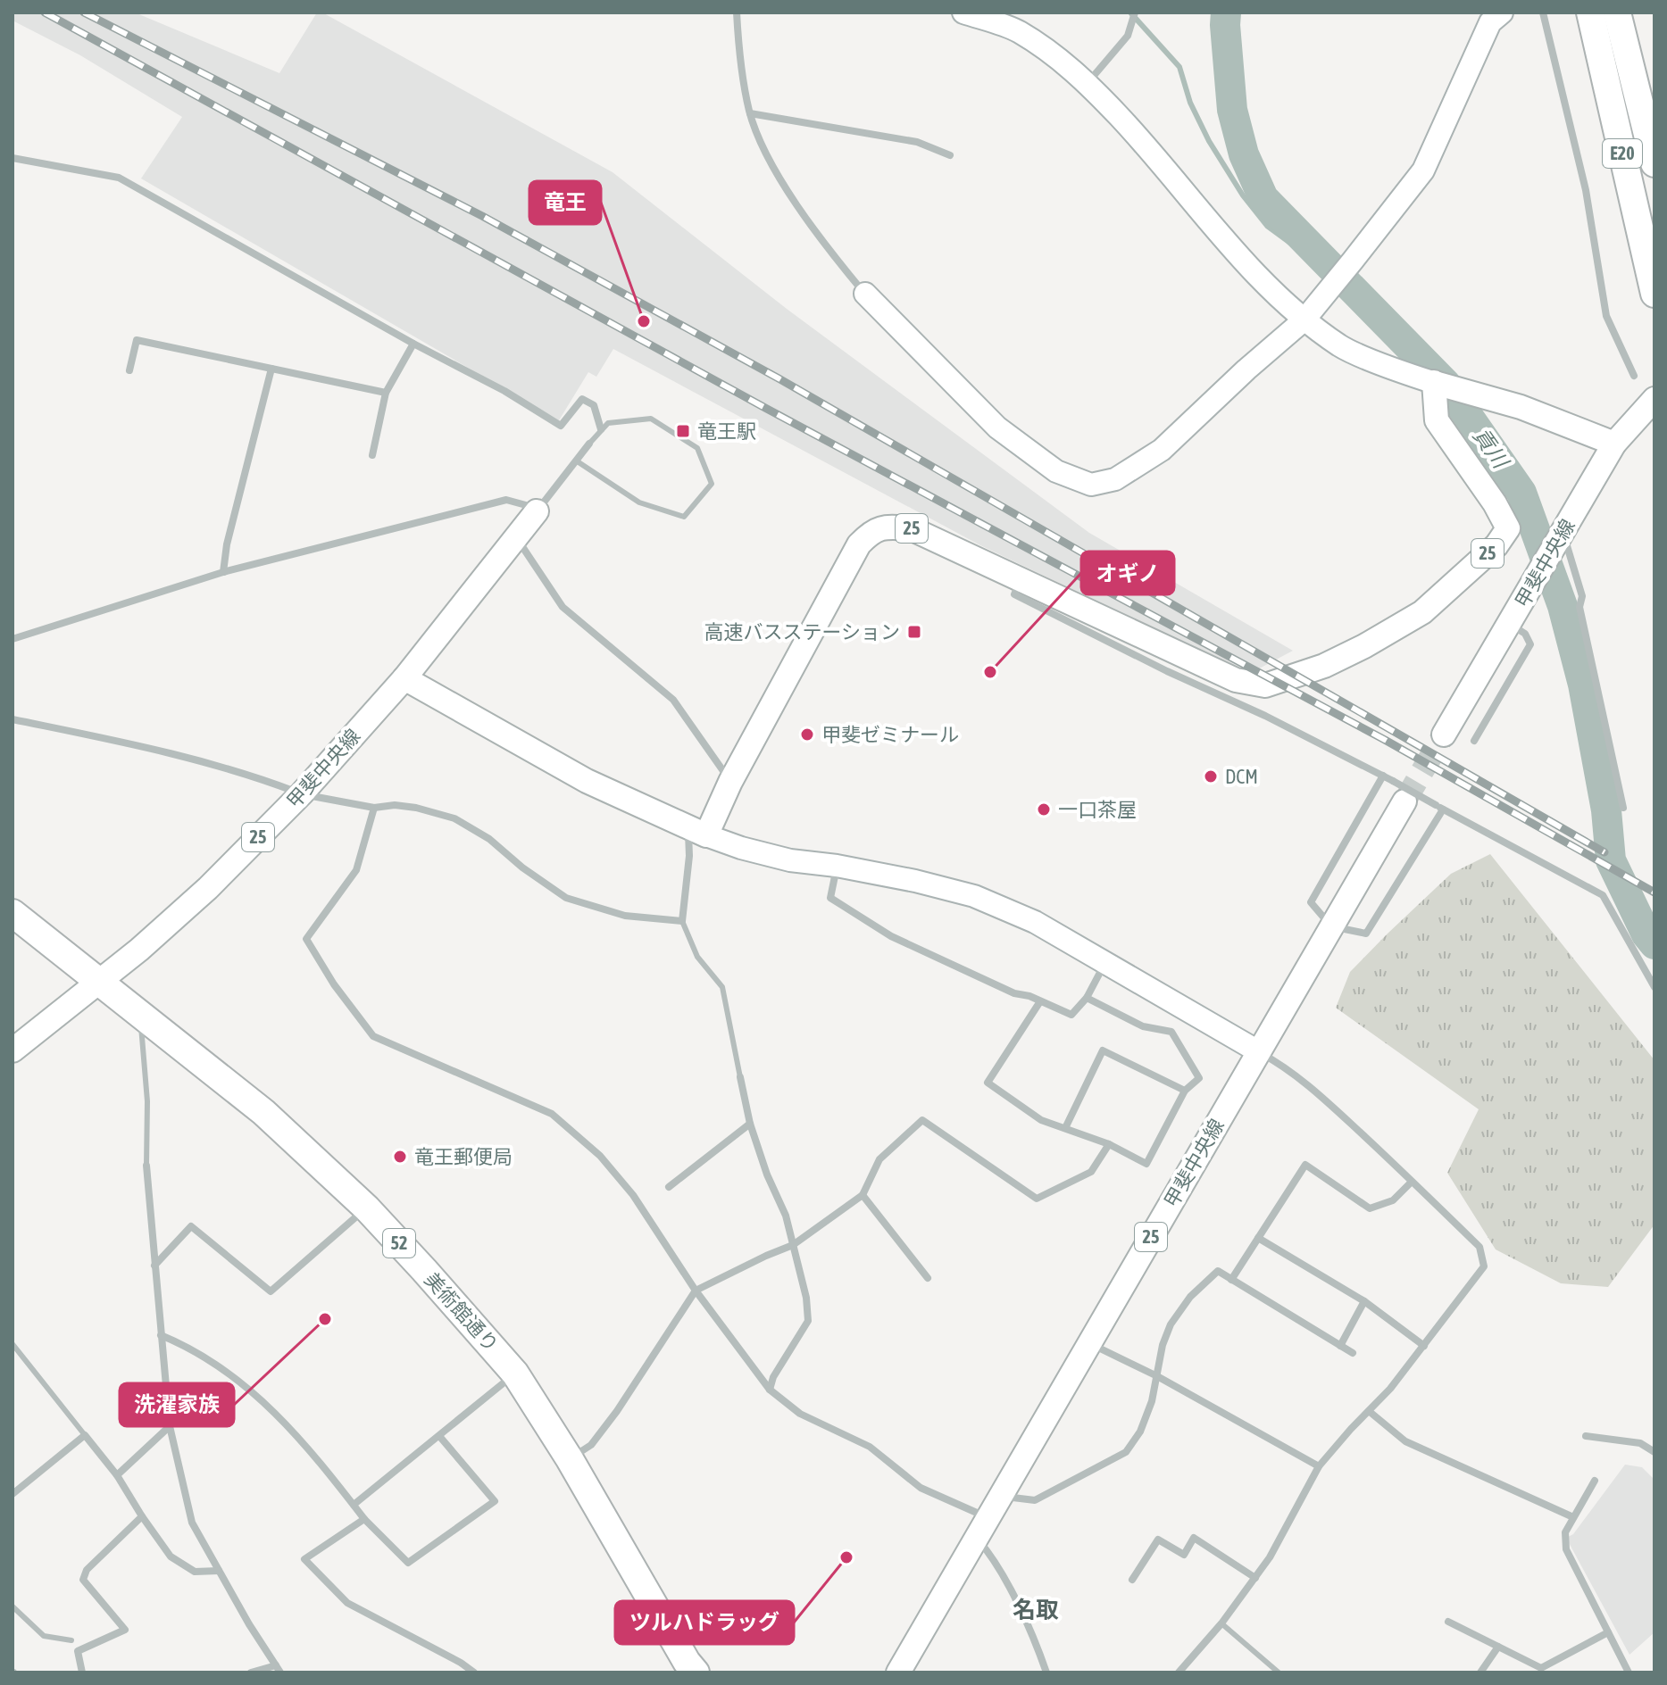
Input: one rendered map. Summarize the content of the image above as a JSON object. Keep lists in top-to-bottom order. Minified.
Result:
{"streets":{"highway":["E20","52","美術館通り"],"main road":["25","甲斐中央線"]},"crossings":[["甲斐中央線","美術館通り"]],"districts":["名取"],"water":["貢川"],"places":{"other":["竜王","オギノ","甲斐ゼミナール","DCM","一口茶屋","竜王郵便局","洗濯家族","ツルハドラッグ"],"transit":["竜王駅","高速バスステーション"]}}
